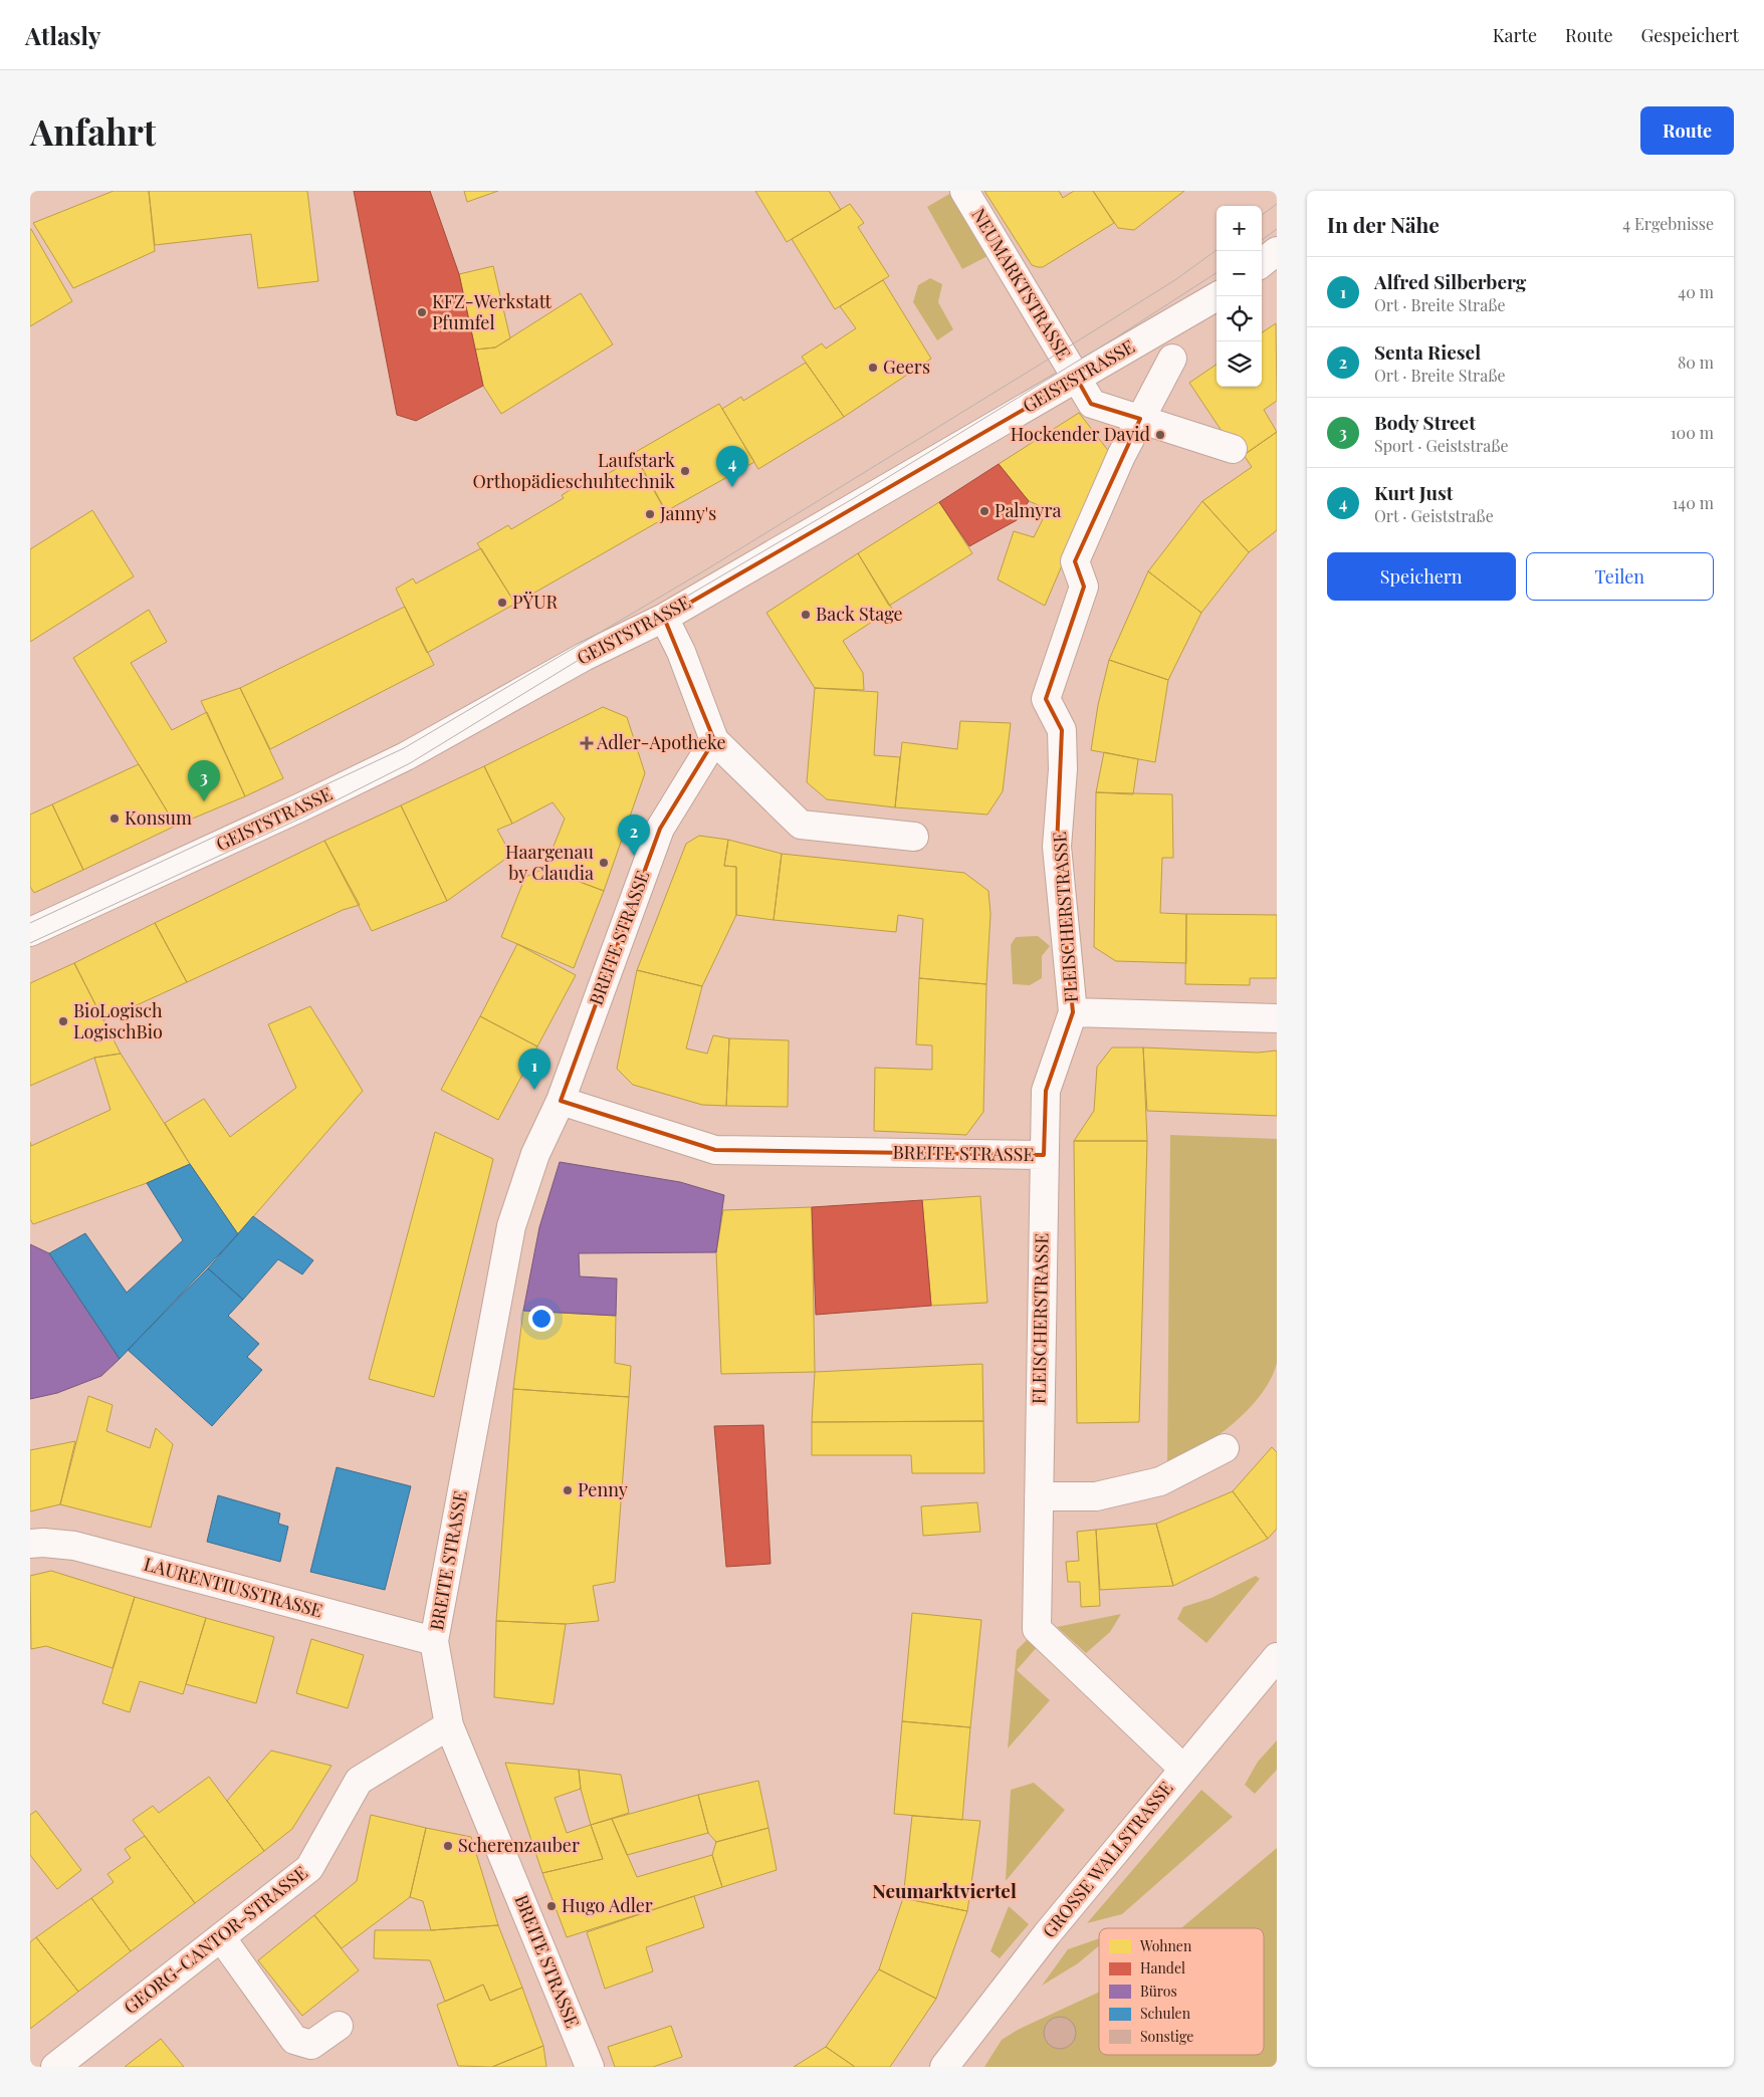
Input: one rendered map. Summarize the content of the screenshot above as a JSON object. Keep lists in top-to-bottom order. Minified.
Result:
{"streets":{"street":["NEUMARKTSTRASSE","GEISTSTRASSE","FLEISCHERSTRASSE","BREITE STRASSE","LAURENTIUSSTRASSE","GROSSE WALLSTRASSE","GEORG-CANTOR-STRASSE"]},"crossings":[["NEUMARKTSTRASSE","GEISTSTRASSE"],["FLEISCHERSTRASSE","BREITE STRASSE"],["FLEISCHERSTRASSE","GROSSE WALLSTRASSE"],["BREITE STRASSE","LAURENTIUSSTRASSE"],["BREITE STRASSE","GEORG-CANTOR-STRASSE"]],"districts":["Neumarktviertel"],"places":{"other":["KFZ-Werkstatt Pfumfel","Geers","Hockender David","Laufstark Orthopädieschuhtechnik","Palmyra","Janny's","PŸUR","Back Stage","Konsum","Haargenau by Claudia","BioLogisch LogischBio","Penny","Scherenzauber","Hugo Adler"],"health":["Adler-Apotheke"]},"legend":["Wohnen","Handel","Büros","Schulen","Sonstige"],"page":{"header":"Atlasly","nav":["Karte","Route","Gespeichert"],"buttons":["Route",["Speichern","Teilen"]],"title":"Anfahrt","heading":["In der Nähe","4 Ergebnisse"],"map_buttons":["+","−"],"list":[{"mark":"1","name":"Alfred Silberberg","note":"Ort · Breite Straße","value":"40 m"},{"mark":"2","name":"Senta Riesel","note":"Ort · Breite Straße","value":"80 m"},{"mark":"3","name":"Body Street","note":"Sport · Geiststraße","value":"100 m"},{"mark":"4","name":"Kurt Just","note":"Ort · Geiststraße","value":"140 m"}],"pins":["4","3","2","1"]}}
